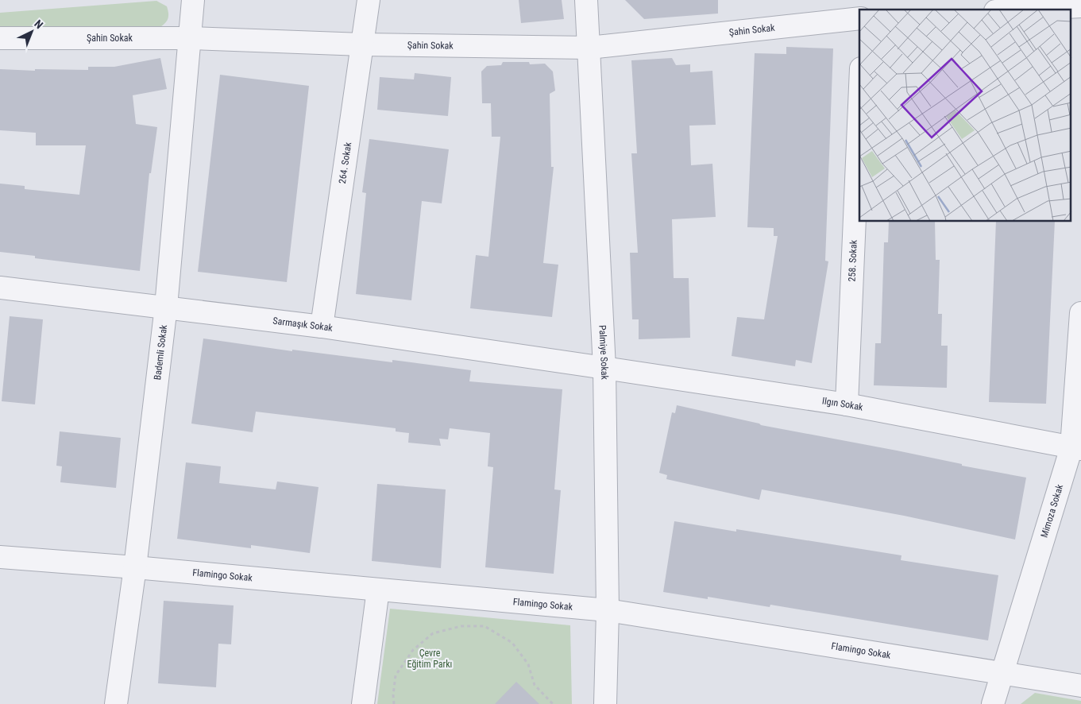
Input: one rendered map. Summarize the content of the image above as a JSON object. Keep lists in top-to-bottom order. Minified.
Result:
{"streets":{"street":["Şahin Sokak","264. Sokak","258. Sokak","Sarmaşık Sokak","Palmiye Sokak","Bademli Sokak","Ilgın Sokak","Mimoza Sokak","Flamingo Sokak"]},"crossings":[["Şahin Sokak","264. Sokak"],["Şahin Sokak","Palmiye Sokak"],["Şahin Sokak","Bademli Sokak"],["264. Sokak","Sarmaşık Sokak"],["258. Sokak","Ilgın Sokak"],["Sarmaşık Sokak","Palmiye Sokak"],["Sarmaşık Sokak","Bademli Sokak"],["Sarmaşık Sokak","Ilgın Sokak"],["Palmiye Sokak","Ilgın Sokak"],["Palmiye Sokak","Flamingo Sokak"],["Bademli Sokak","Flamingo Sokak"],["Ilgın Sokak","Mimoza Sokak"],["Mimoza Sokak","Flamingo Sokak"]],"parks":["Çevre Eğitim Parkı"],"north":"top right"}
